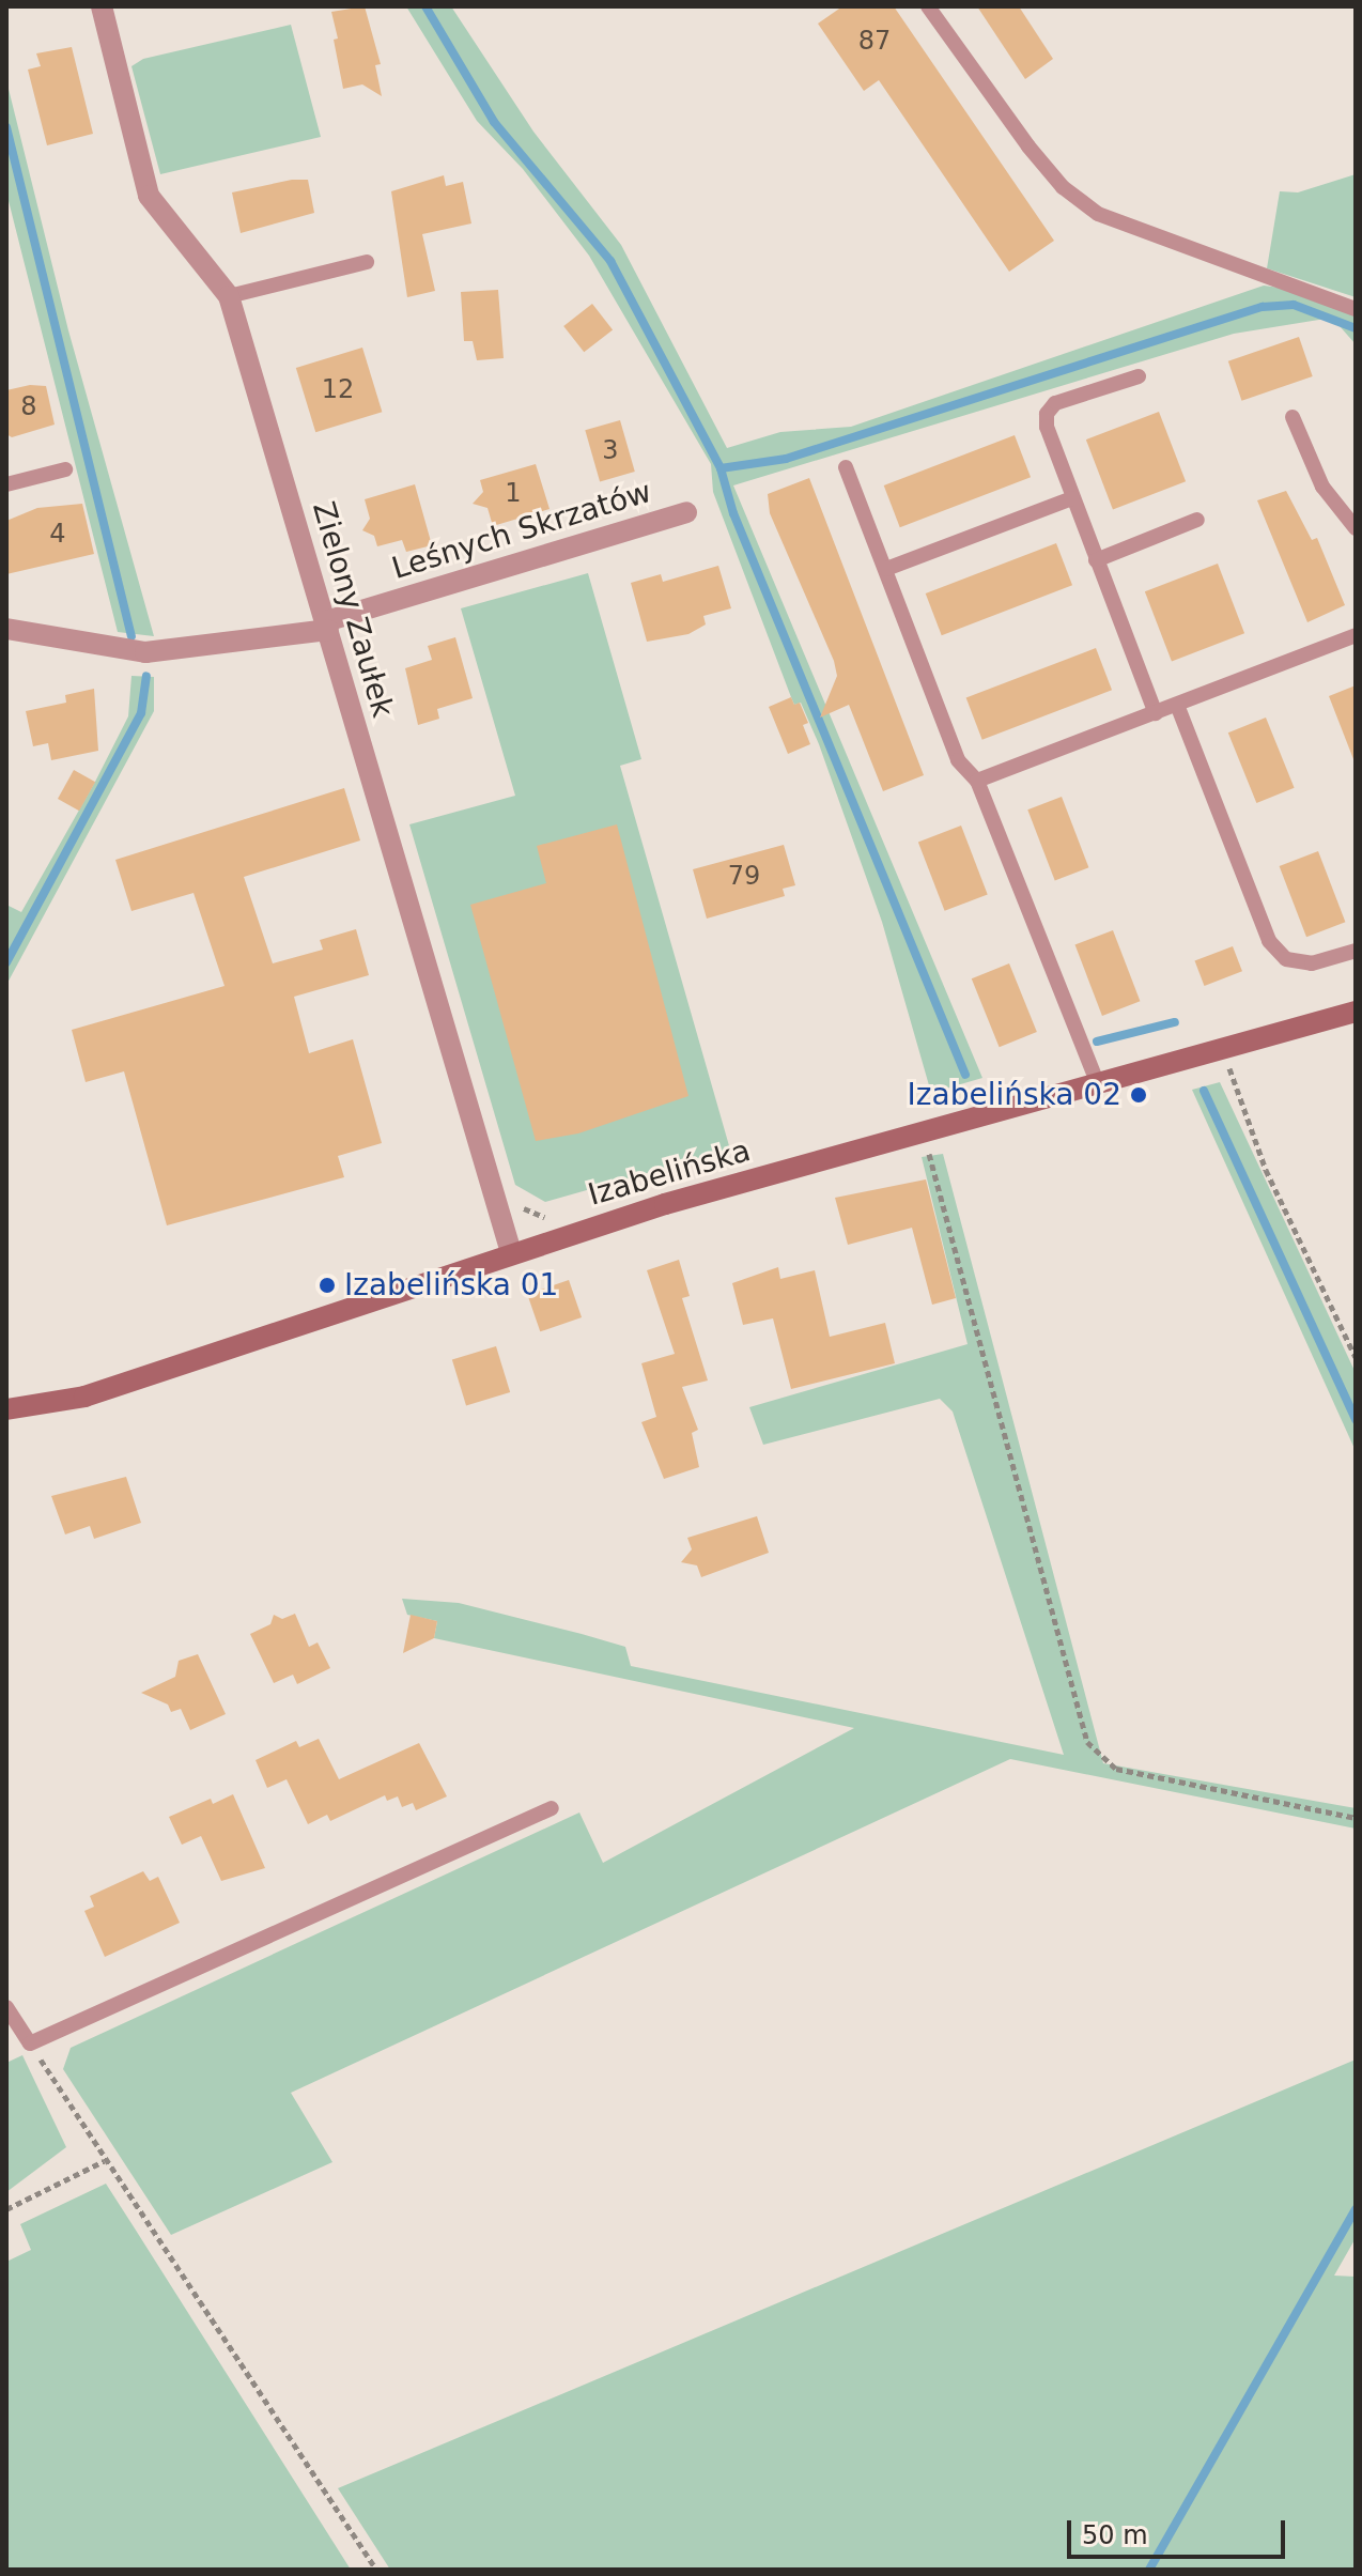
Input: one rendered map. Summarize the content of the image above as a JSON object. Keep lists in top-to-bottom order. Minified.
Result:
{"streets":{"street":["Leśnych Skrzatów","Zielony Zaułek","Izabelińska"]},"crossings":[["Leśnych Skrzatów","Zielony Zaułek"],["Zielony Zaułek","Izabelińska"]],"places":["Izabelińska 02","Izabelińska 01"],"house_numbers":["87","12","8","3","1","4","79"],"scale_bar":"50 m"}
